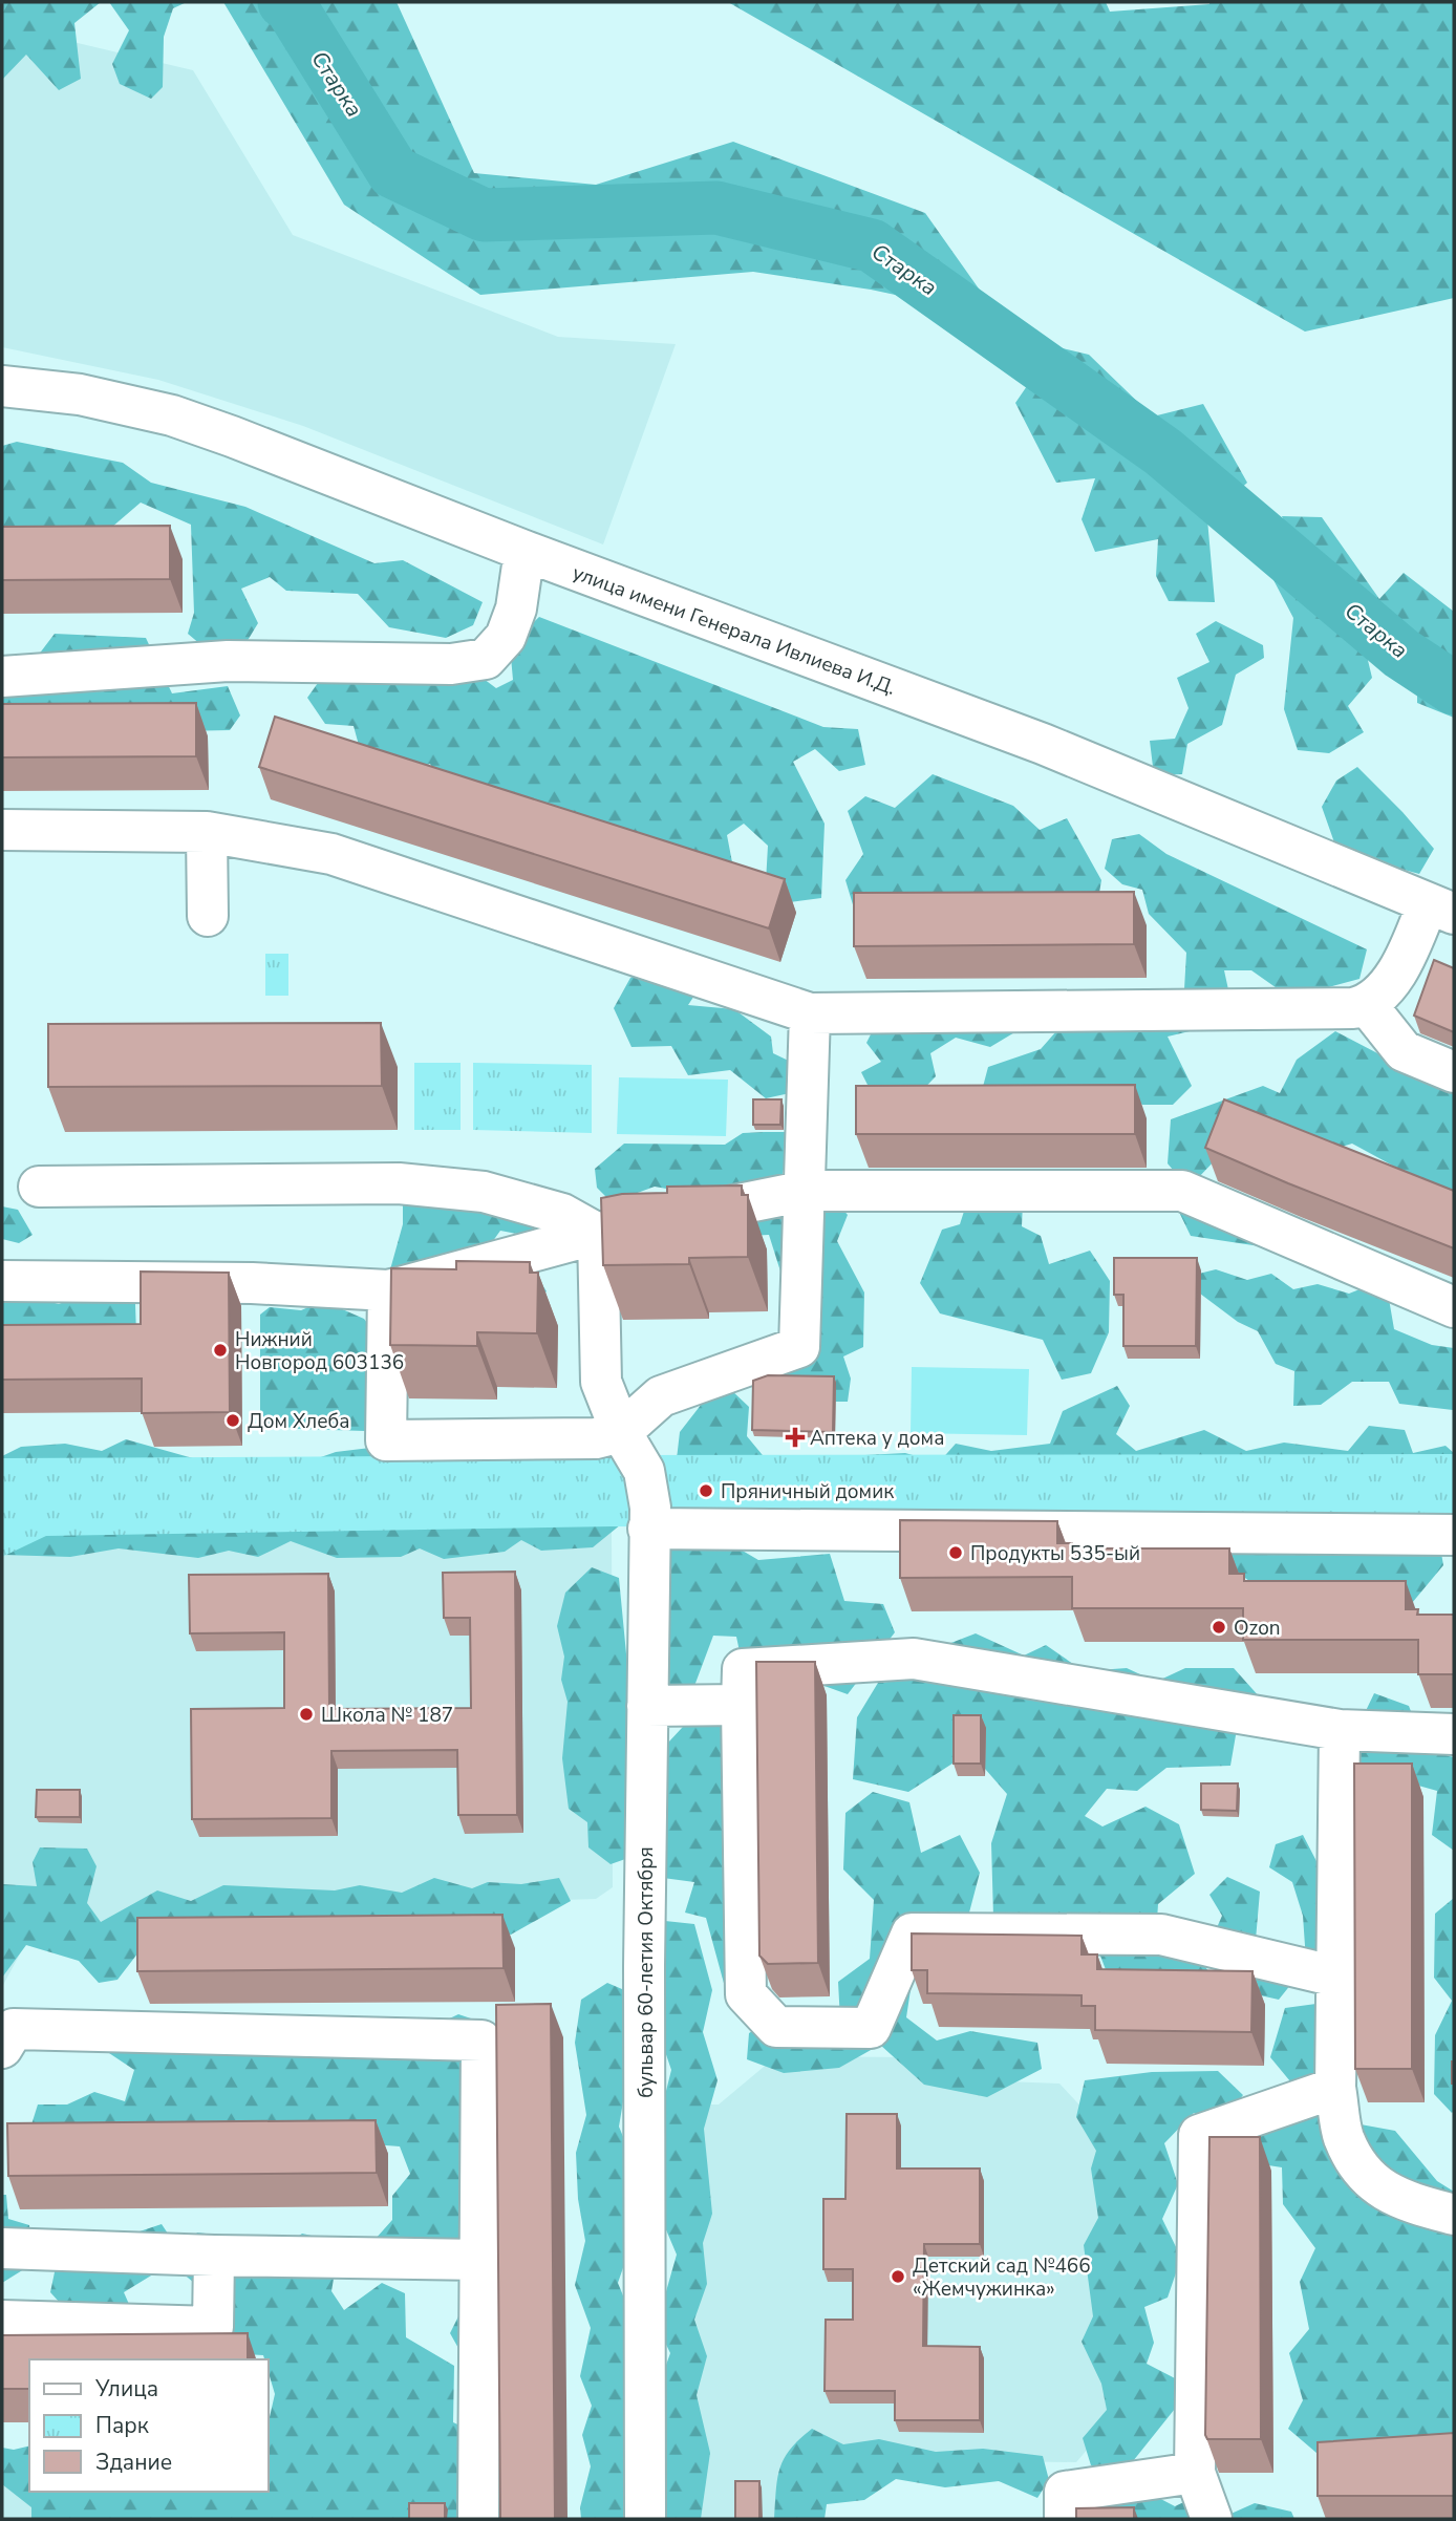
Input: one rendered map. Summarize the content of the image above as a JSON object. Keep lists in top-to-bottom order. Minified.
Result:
{"streets":{"street":["улица имени Генерала Ивлиева И.Д.","бульвар 60-летия Октября"]},"water":["Старка"],"places":{"other":["Нижний Новгород 603136","Дом Хлеба","Пряничный домик","Продукты 535-ый","Ozon","Школа № 187","Детский сад №466 «Жемчужинка»"],"health":["Аптека у дома"]},"legend":["Улица","Парк","Здание"]}
